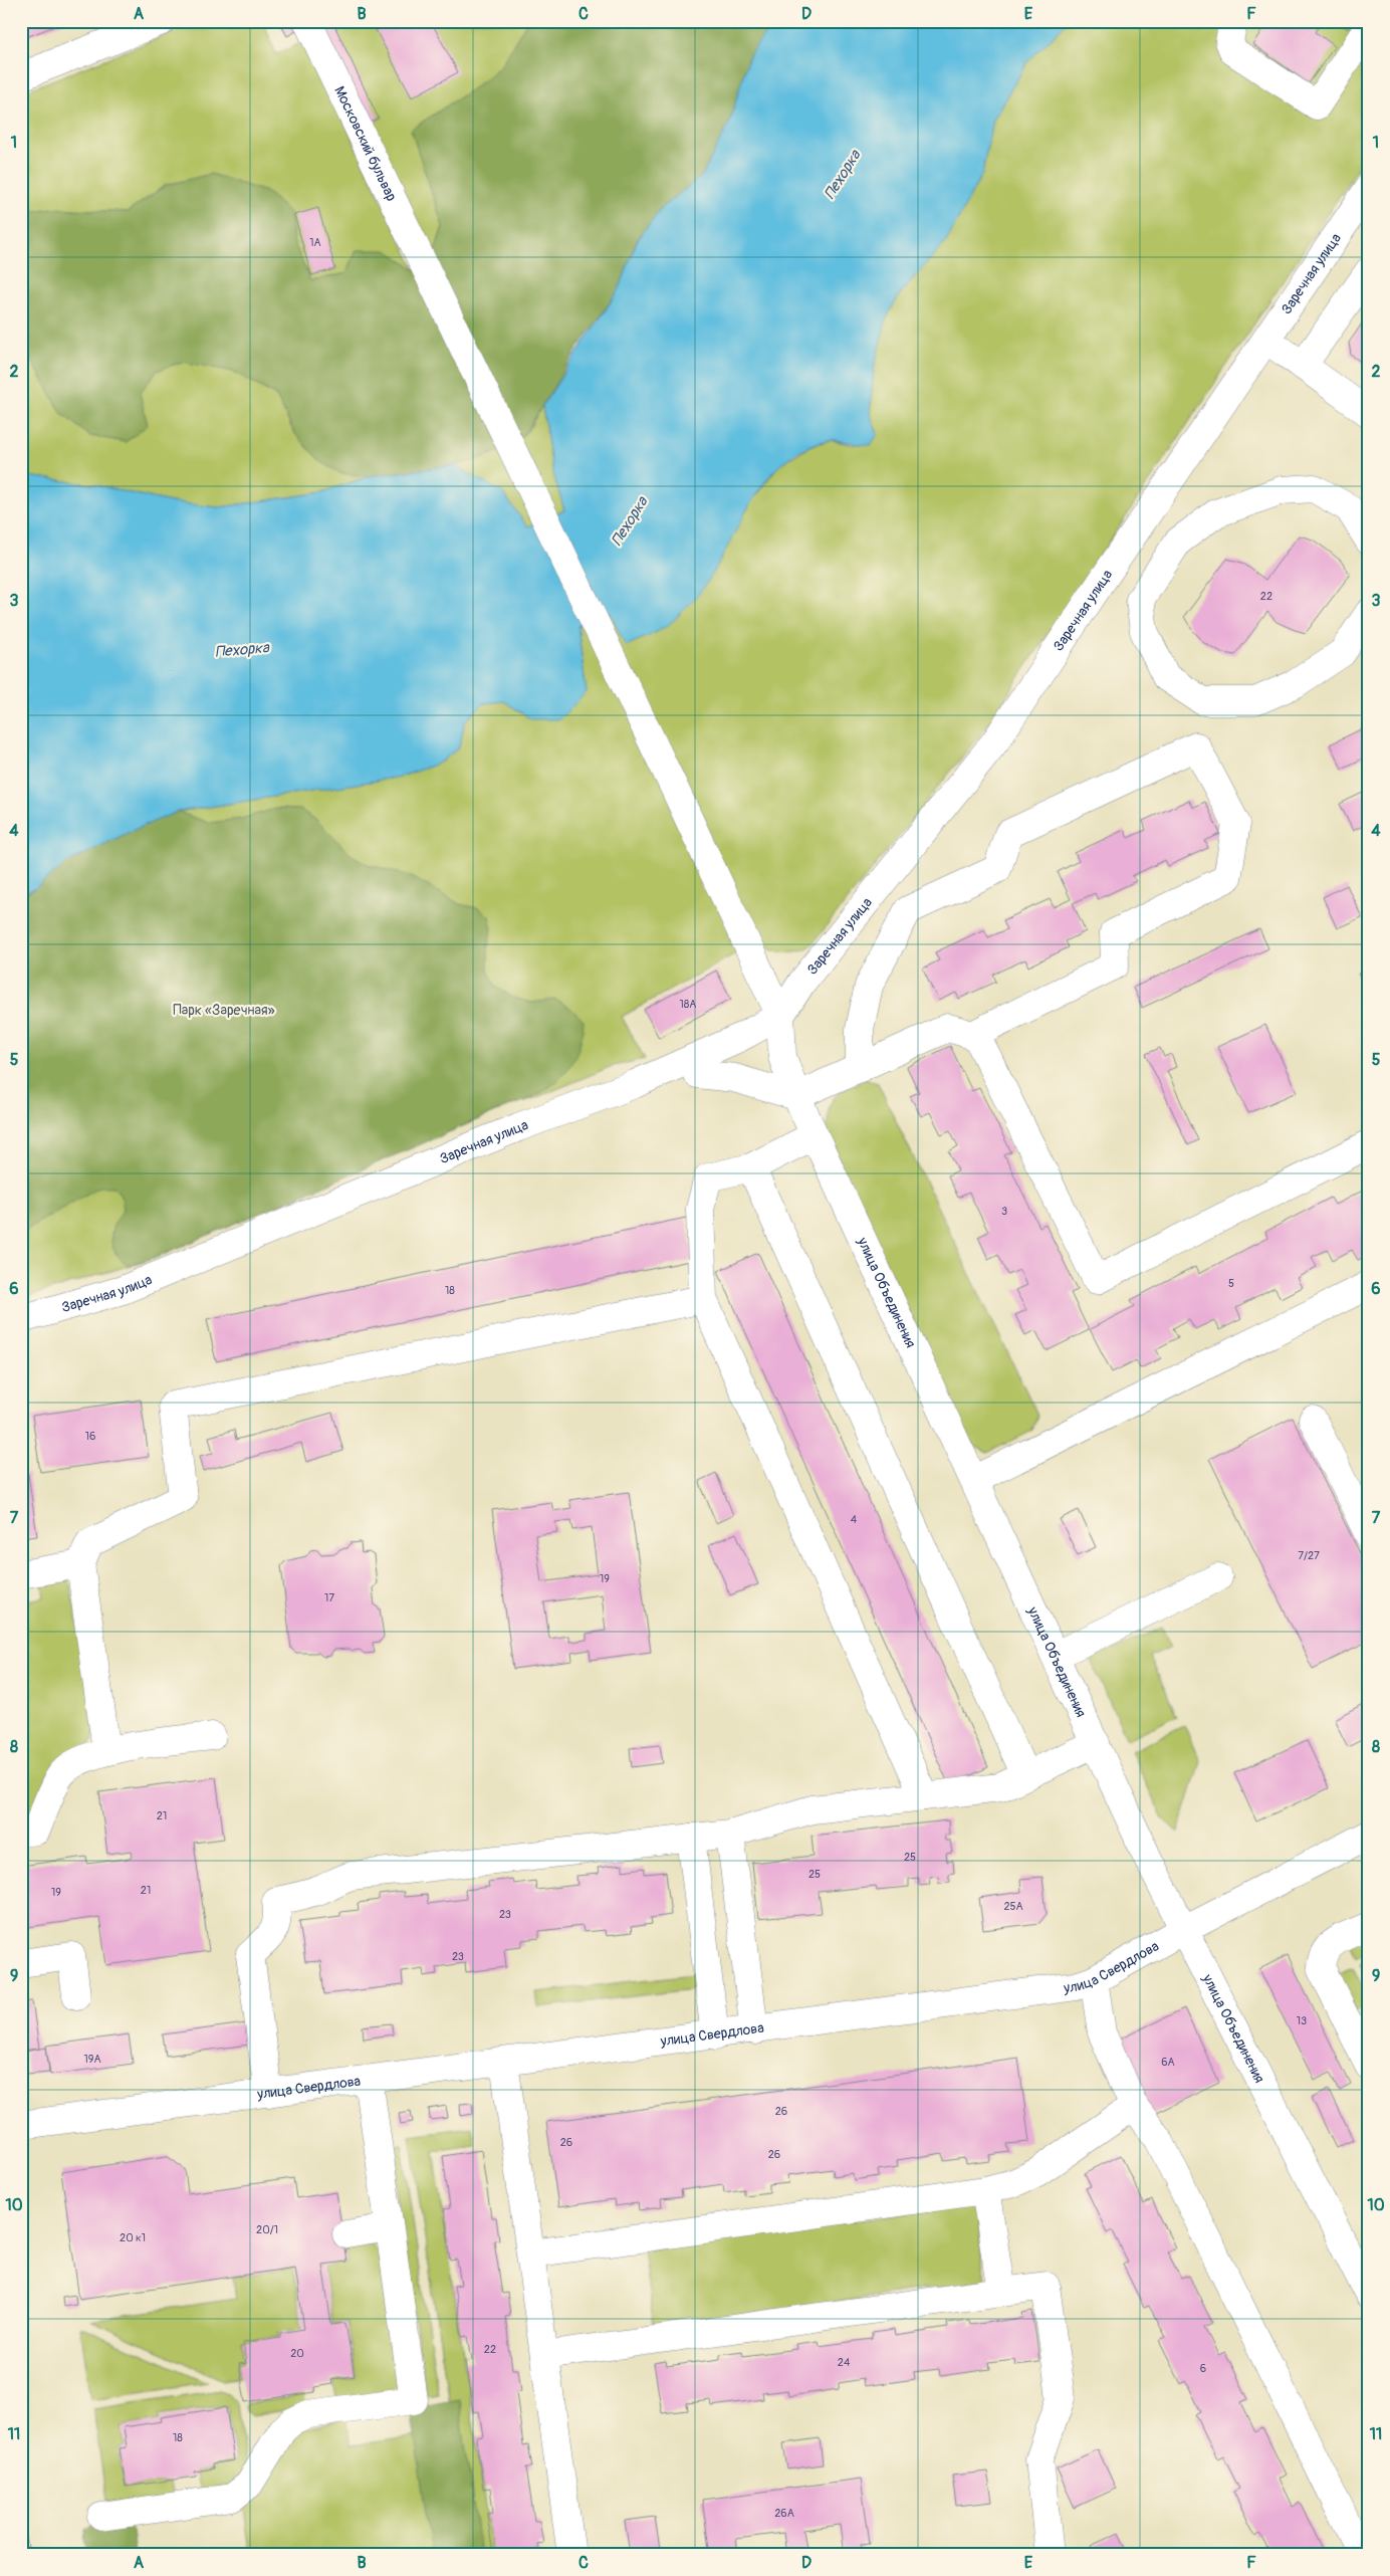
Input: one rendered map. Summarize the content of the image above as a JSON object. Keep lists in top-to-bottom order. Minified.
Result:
{"streets":{"street":["Московский бульвар","Заречная улица","улица Объединения","улица Свердлова"]},"crossings":[["Московский бульвар","Заречная улица"],["Московский бульвар","улица Объединения"],["Заречная улица","улица Объединения"],["улица Объединения","улица Свердлова"]],"water":["Пехорка"],"parks":["Парк «Заречная»"],"house_numbers":["1А","22","18А","3","5","18","16","4","7/27","19","17","21","25","25","21","19","25А","23","23","13","19А","6А","26","26","26","20/1","20 к1","22","20","24","6","18","26А"],"grid":{"columns":["A","B","C","D","E","F"],"rows":["1","2","3","4","5","6","7","8","9","10","11"]}}
